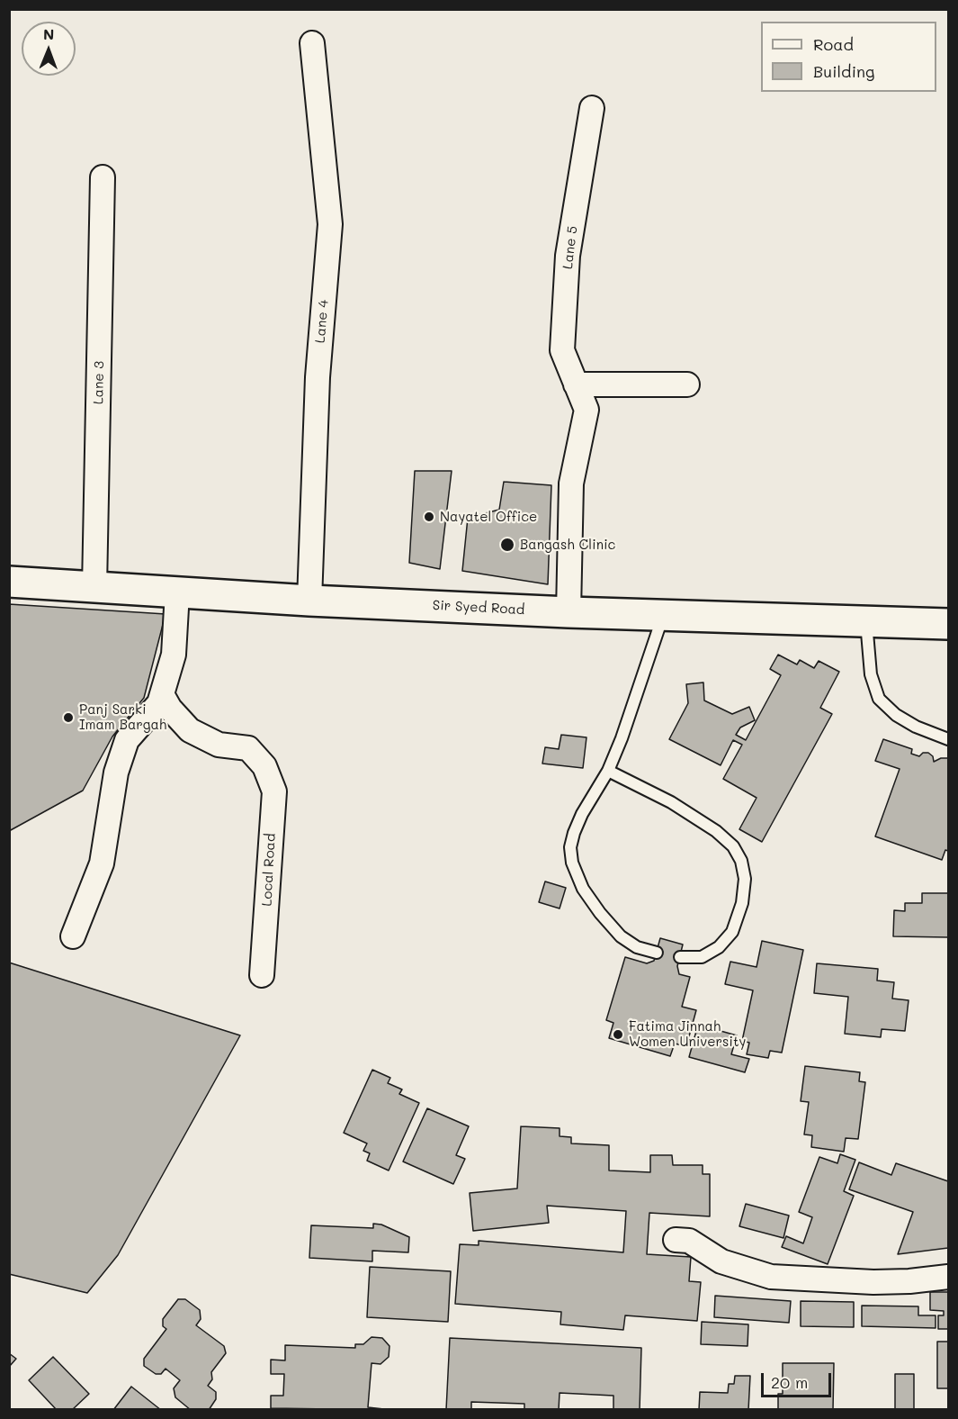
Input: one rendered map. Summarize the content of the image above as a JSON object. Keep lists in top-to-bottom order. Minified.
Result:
{"streets":{"street":["Lane 5","Lane 4","Lane 3","Sir Syed Road","Local Road"]},"crossings":[["Lane 5","Sir Syed Road"],["Lane 4","Sir Syed Road"],["Lane 3","Sir Syed Road"]],"places":["Nayatel Office","Bangash Clinic","Panj Sarki Imam Bargah","Fatima Jinnah Women University"],"legend":["Road","Building"],"scale_bar":"20 m","north":"top"}
